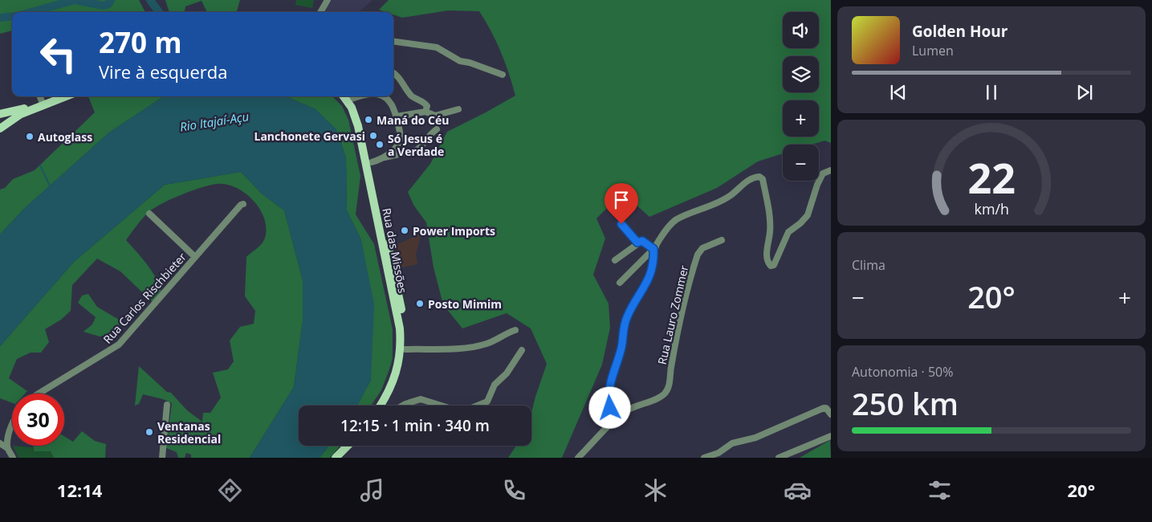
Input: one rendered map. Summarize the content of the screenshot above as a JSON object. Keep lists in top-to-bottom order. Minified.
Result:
{"streets":{"main road":["Rua das Missões"],"street":["Rua Carlos Rischbieter","Rua Lauro Zommer"]},"water":["Rio Itajaí-Açu"],"places":["Maná do Céu","Lanchonete Gervasi","Autoglass","Só Jesus é a Verdade","Power Imports","Posto Mimim","Ventanas Residencial"],"page":{"map_buttons":["+","−"],"turn":["270 m","Vire à esquerda"],"song":["Golden Hour","Lumen"],"tile":["Clima",["Autonomia · 50%","250 km"]],"heat":["−","20°","+"],"limit":"30","trip":"12:15 · 1 min · 340 m","tabs":["12:14","20°"],"gauge":["22","km/h"]}}
